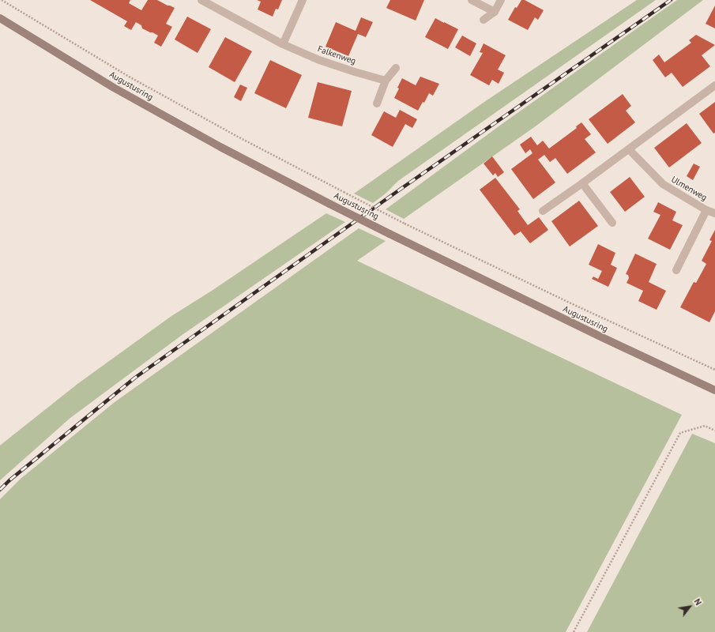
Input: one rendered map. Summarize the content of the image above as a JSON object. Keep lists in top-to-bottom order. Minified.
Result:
{"streets":{"main road":["Augustusring"],"street":["Falkenweg","Ulmenweg"]},"north":"top right"}
